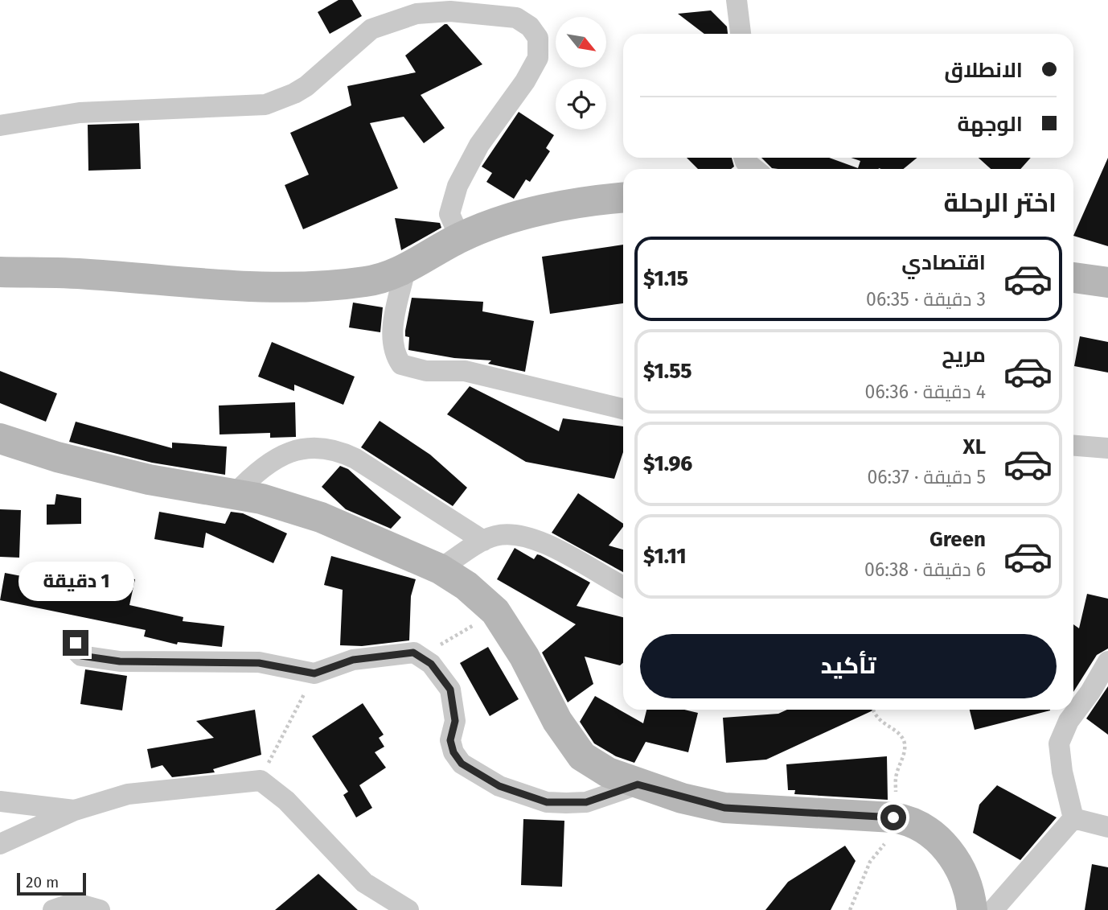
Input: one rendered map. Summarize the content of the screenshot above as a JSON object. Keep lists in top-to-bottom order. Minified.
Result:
{"scale_bar":"20 m","north":"bottom right","page":{"banner":["الانطلاق","الوجهة"],"heading":"اختر الرحلة","list":[{"name":"اقتصادي","note":"3 دقيقة · 06:35","value":"$1.15"},{"name":"مريح","note":"4 دقيقة · 06:36","value":"$1.55"},{"name":"XL","note":"5 دقيقة · 06:37","value":"$1.96"},{"name":"Green","note":"6 دقيقة · 06:38","value":"$1.11"}],"bubble":"1 دقيقة","buttons":"تأكيد","scale":"20 m"}}
